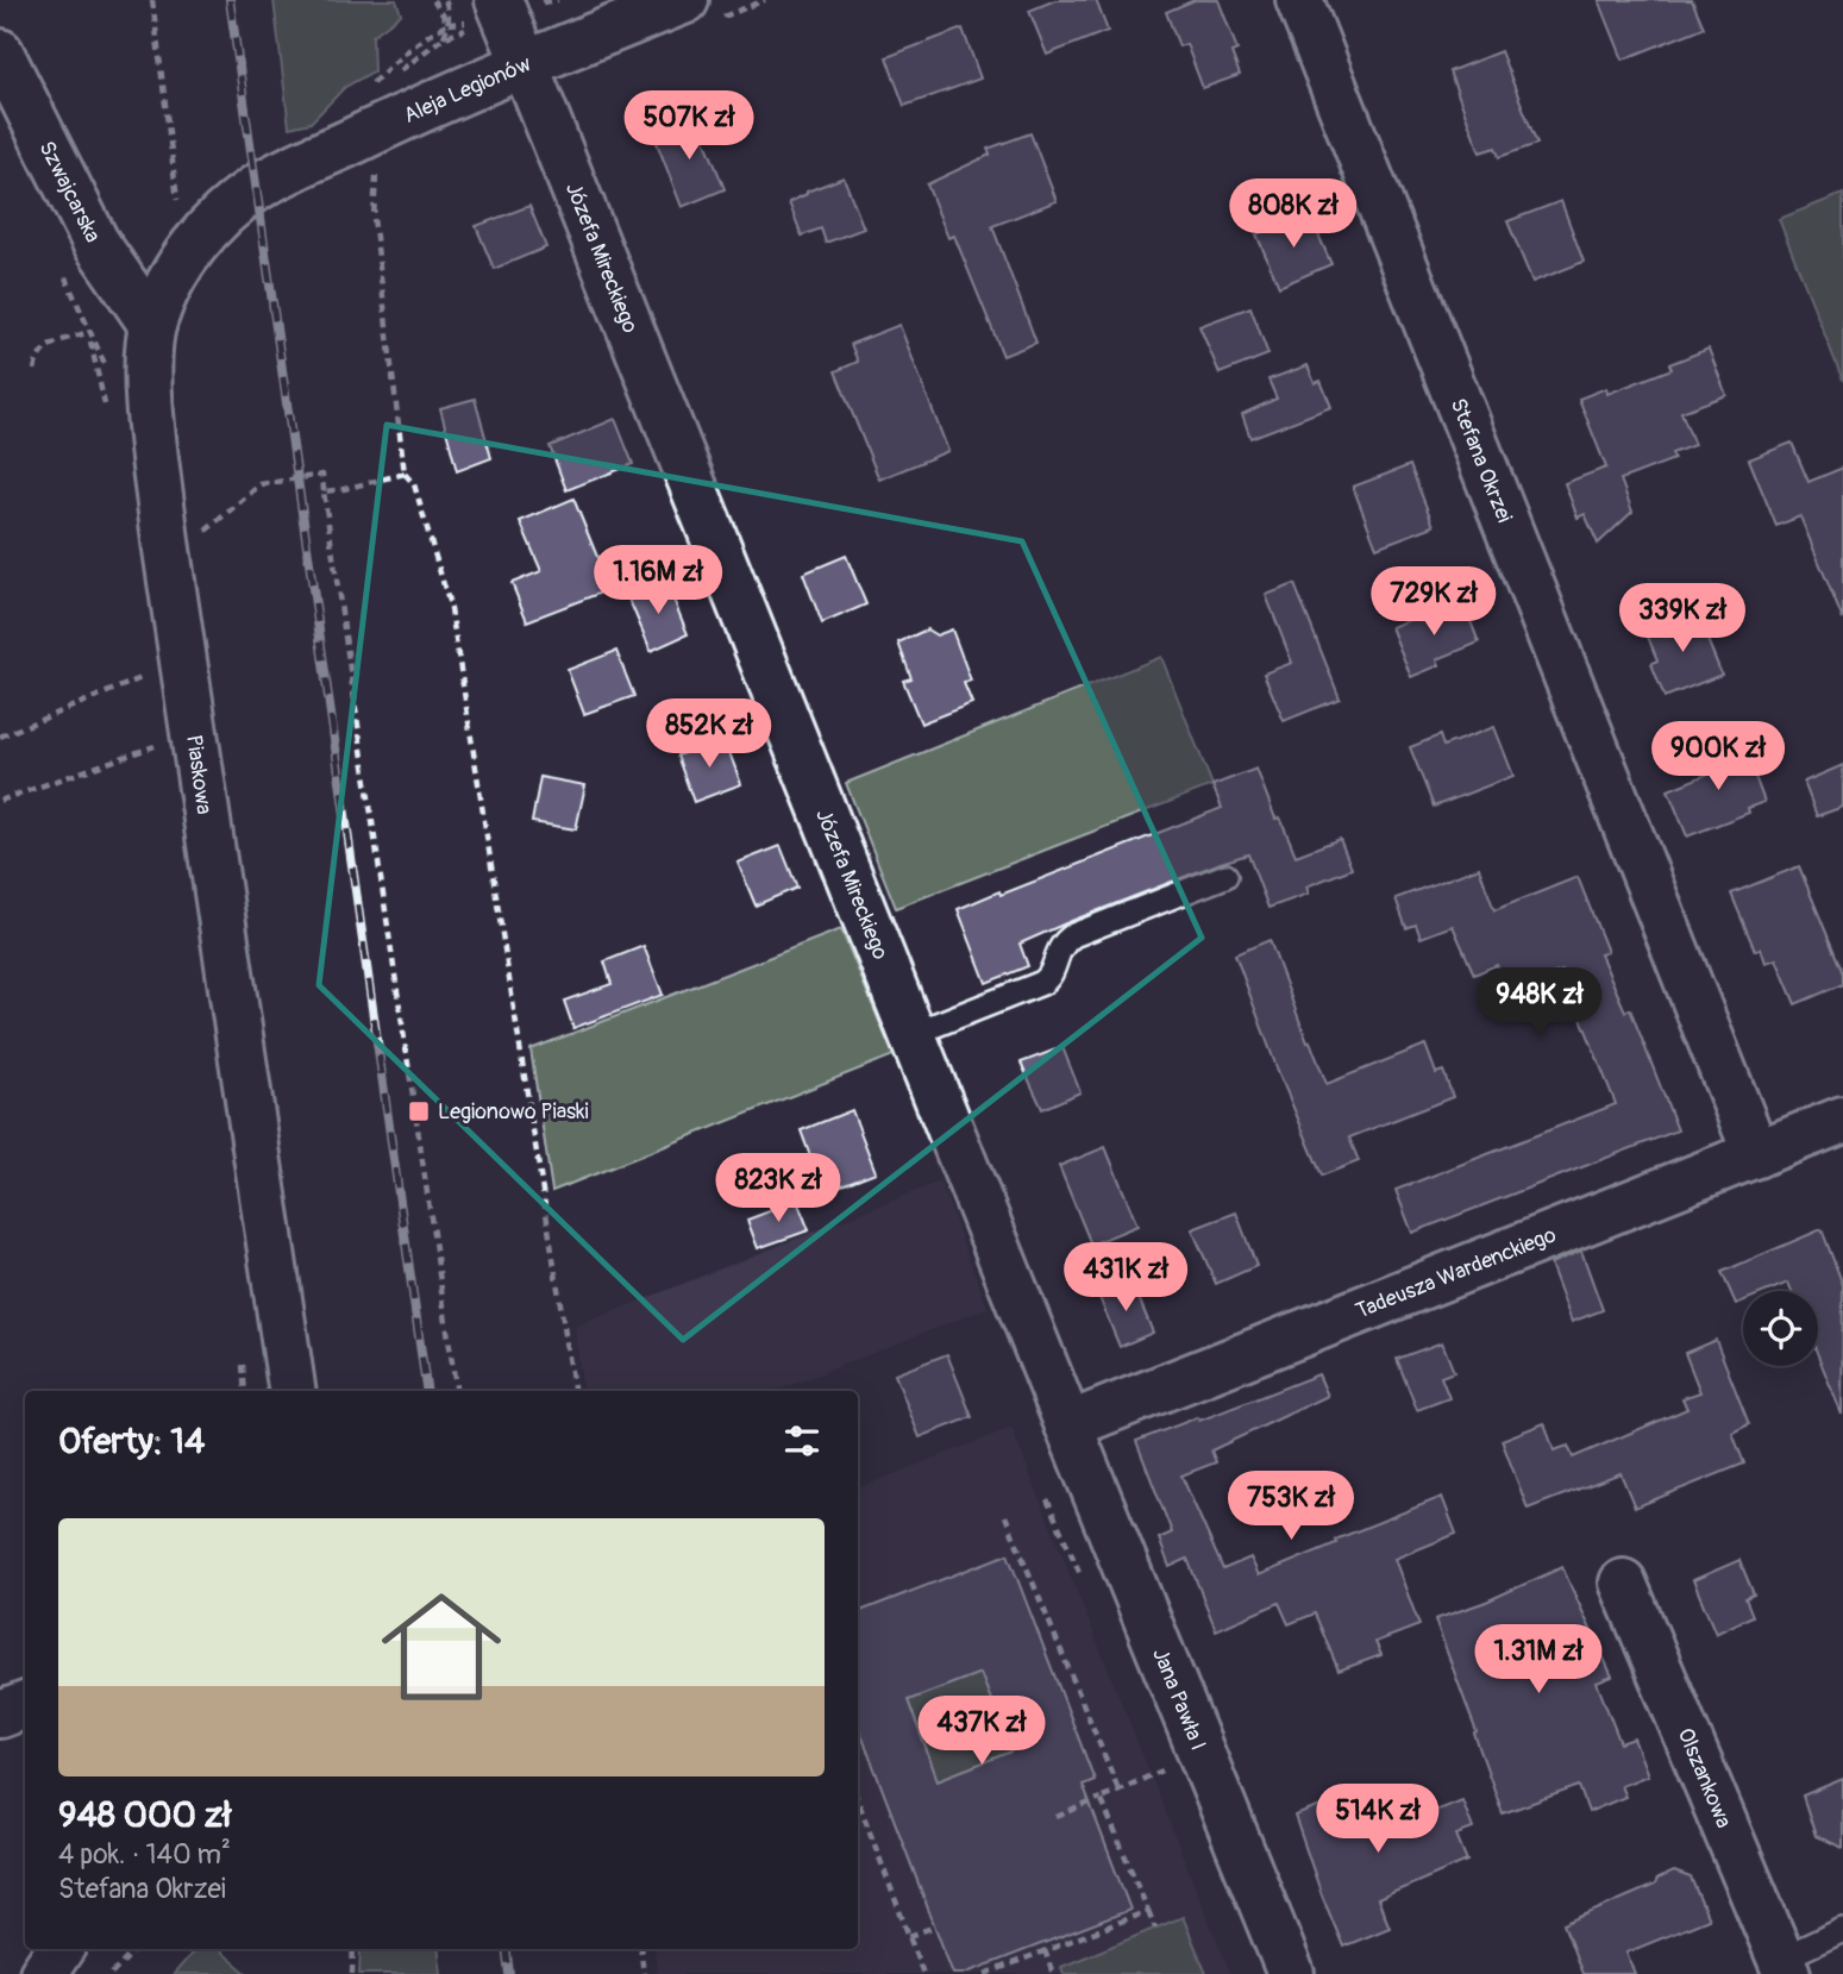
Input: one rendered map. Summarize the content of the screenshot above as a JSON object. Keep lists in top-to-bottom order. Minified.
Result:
{"streets":{"street":["Aleja Legionów","Szwajcarska","Józefa Mireckiego","Stefana Okrzei","Piaskowa","Tadeusza Wardenckiego","Jana Pawła I","Olszankowa"]},"crossings":[["Aleja Legionów","Józefa Mireckiego"],["Aleja Legionów","Piaskowa"],["Szwajcarska","Piaskowa"],["Józefa Mireckiego","Tadeusza Wardenckiego"],["Józefa Mireckiego","Jana Pawła I"],["Stefana Okrzei","Tadeusza Wardenckiego"],["Tadeusza Wardenckiego","Jana Pawła I"]],"places":{"transit":["Legionowo Piaski"]},"page":{"price":["507K zł","808K zł","1.16M zł","729K zł","339K zł","852K zł","900K zł","948K zł","823K zł","431K zł","753K zł","1.31M zł","437K zł","514K zł"],"heading":"Oferty: 14","list":[{"name":"948 000 zł","note":"4 pok. · 140 m² · Stefana Okrzei"}]}}
